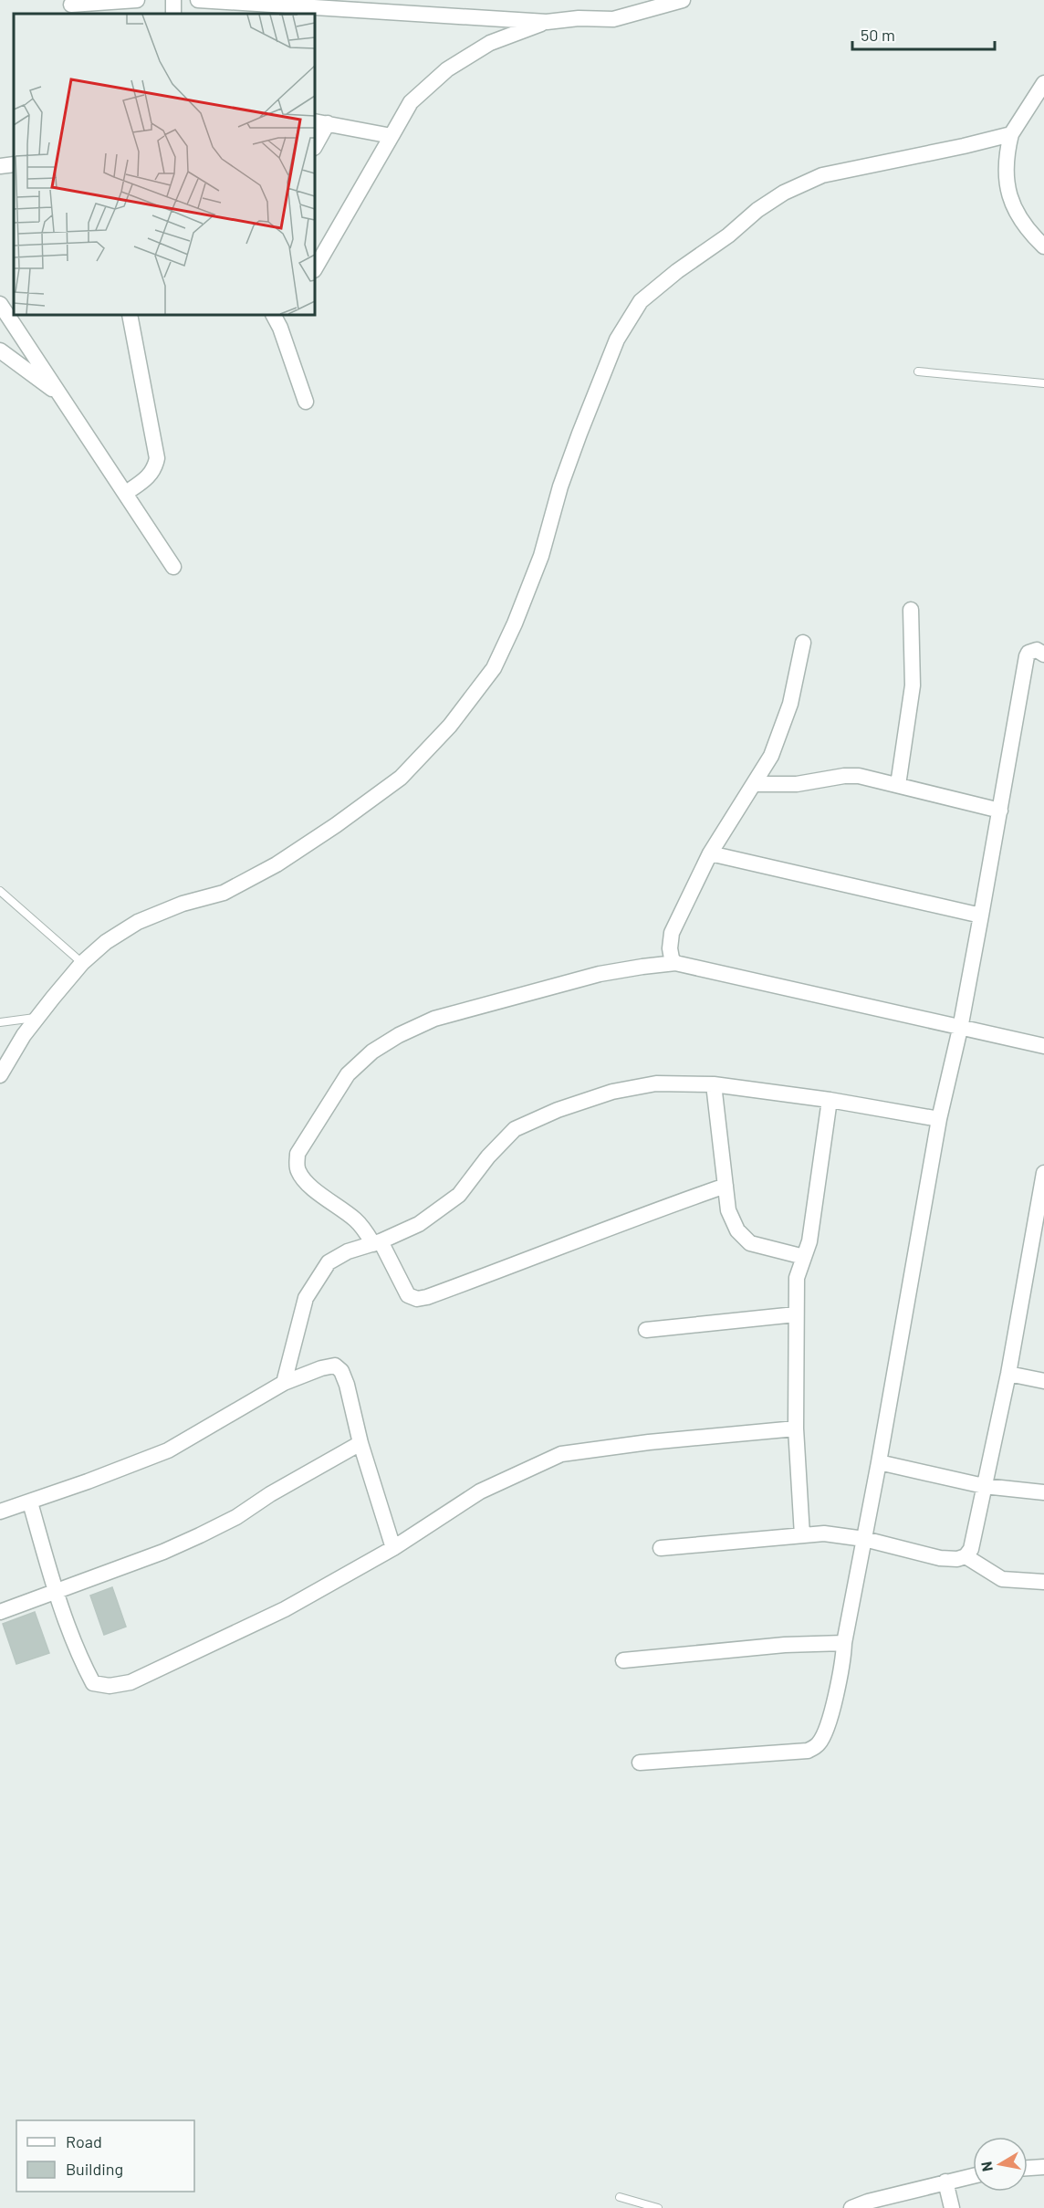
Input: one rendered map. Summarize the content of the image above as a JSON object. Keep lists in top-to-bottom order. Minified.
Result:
{"legend":["Road","Building"],"scale_bar":"50 m","north":"left"}
